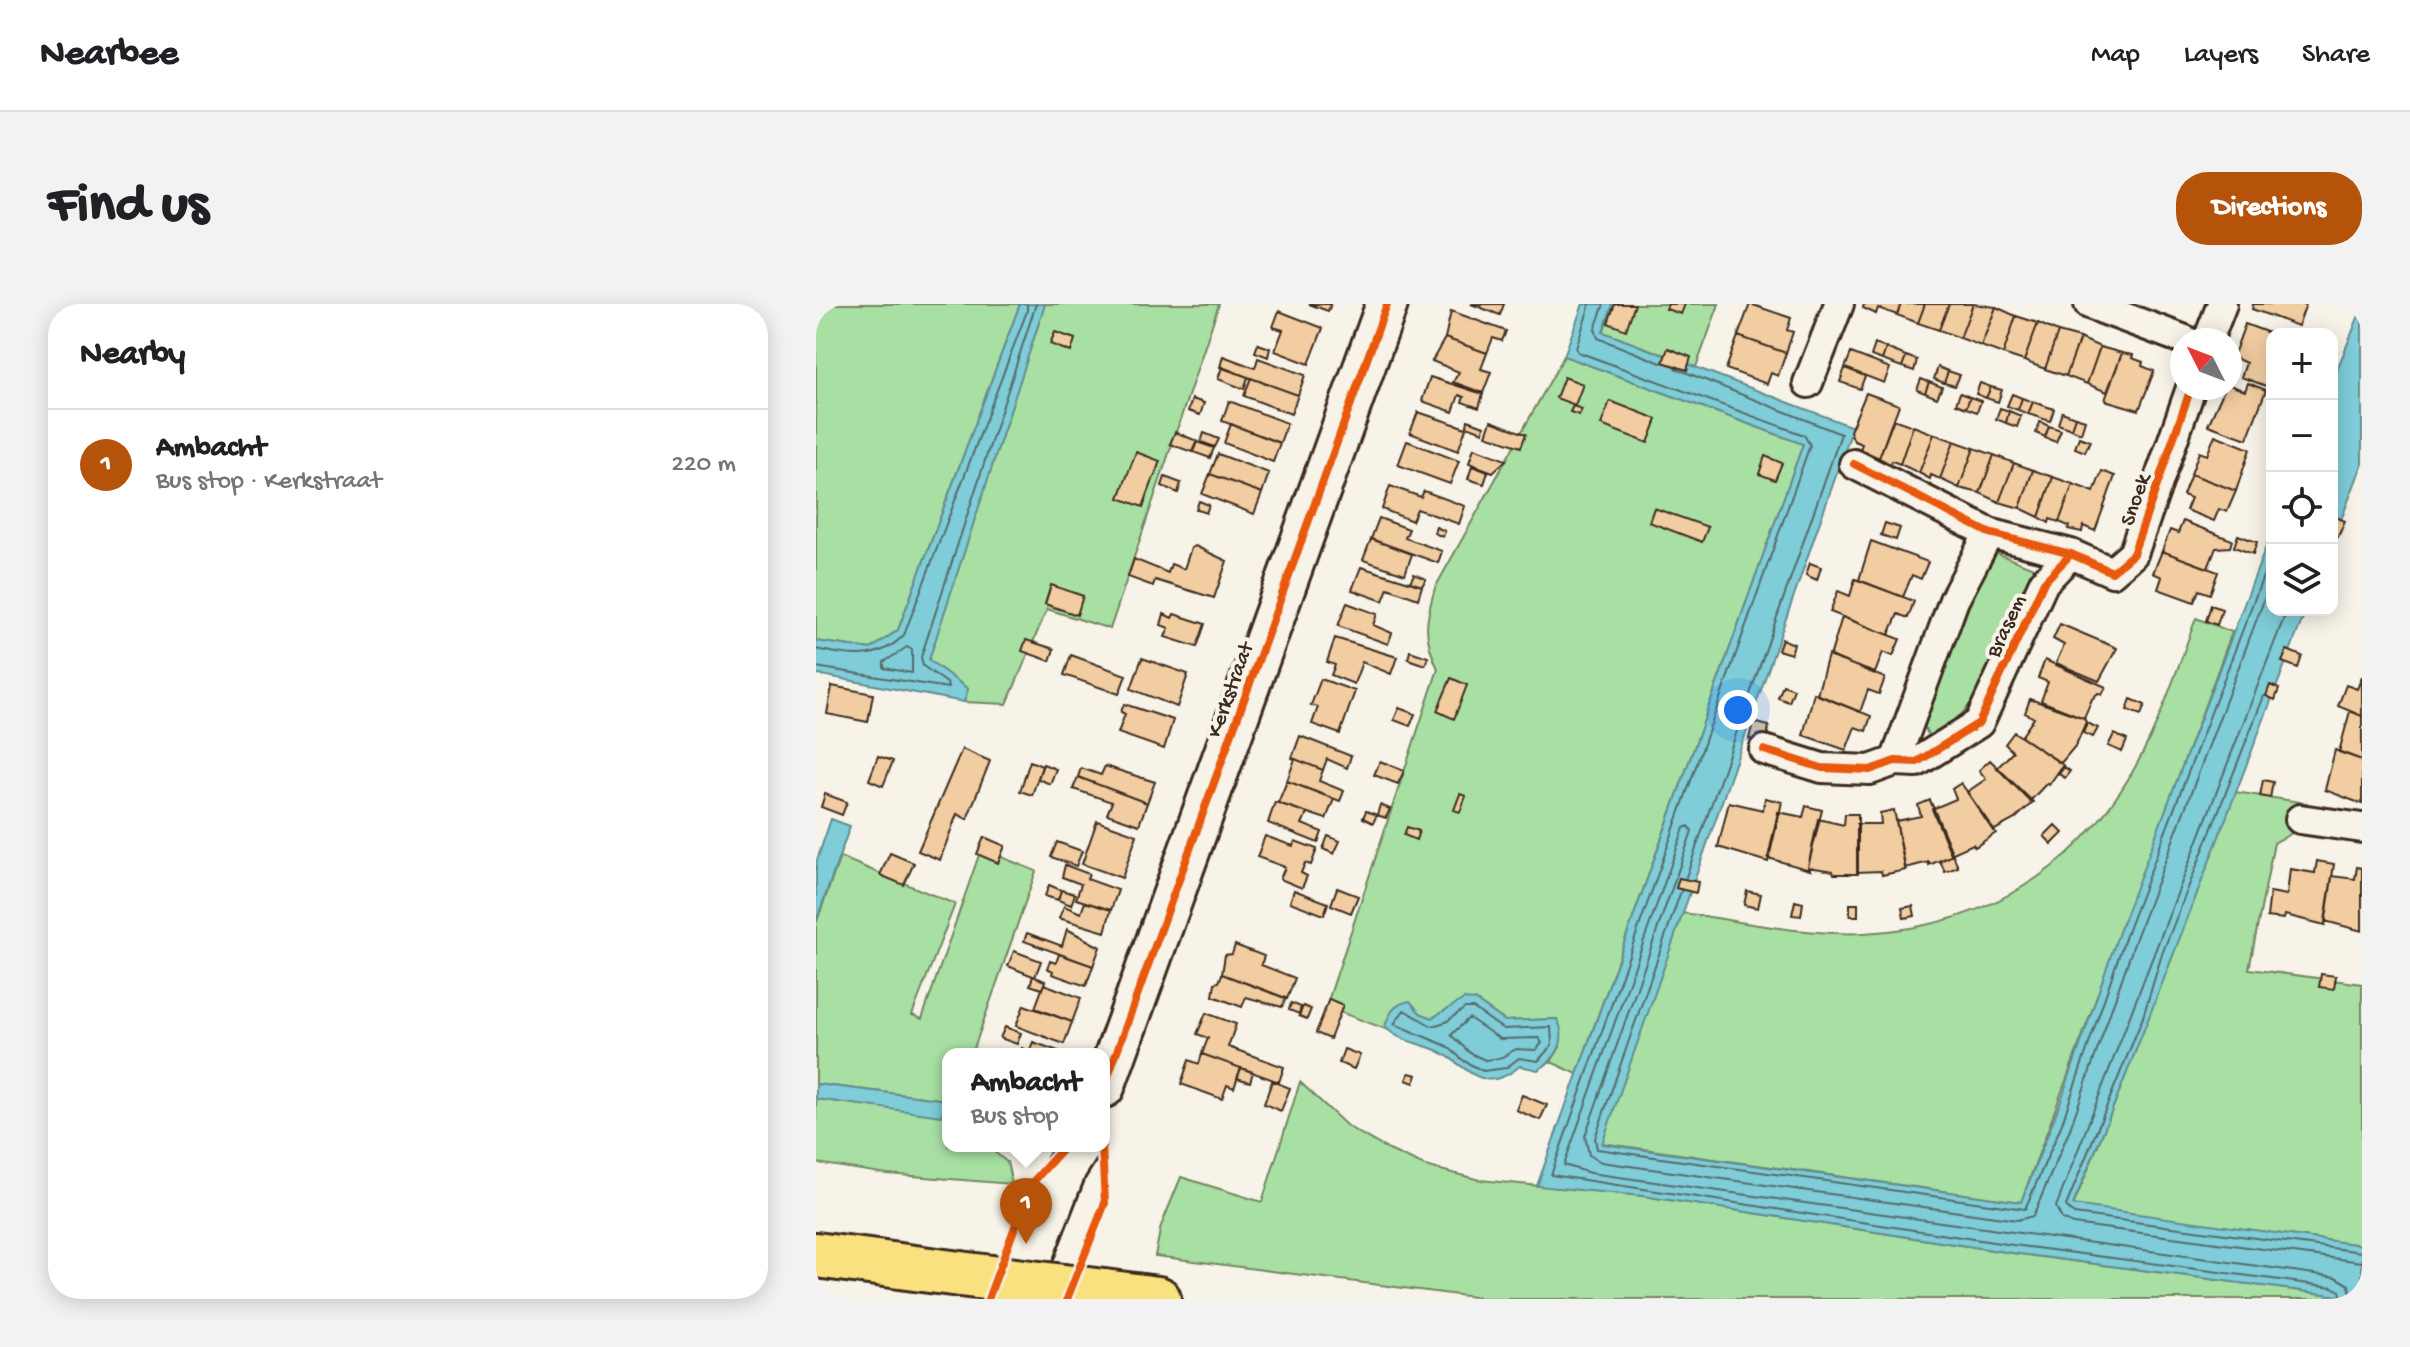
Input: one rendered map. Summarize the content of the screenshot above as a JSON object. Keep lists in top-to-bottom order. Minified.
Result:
{"streets":{"street":["Snoek","Brasem","Kerkstraat"]},"crossings":[["Snoek","Brasem"]],"north":"top left","page":{"header":"Nearbee","nav":["Map","Layers","Share"],"buttons":"Directions","title":"Find us","heading":"Nearby","map_buttons":["+","−"],"list":[{"mark":"1","name":"Ambacht","note":"Bus stop · Kerkstraat","value":"220 m"}],"popup":["Ambacht","Bus stop"],"pins":"1"}}
